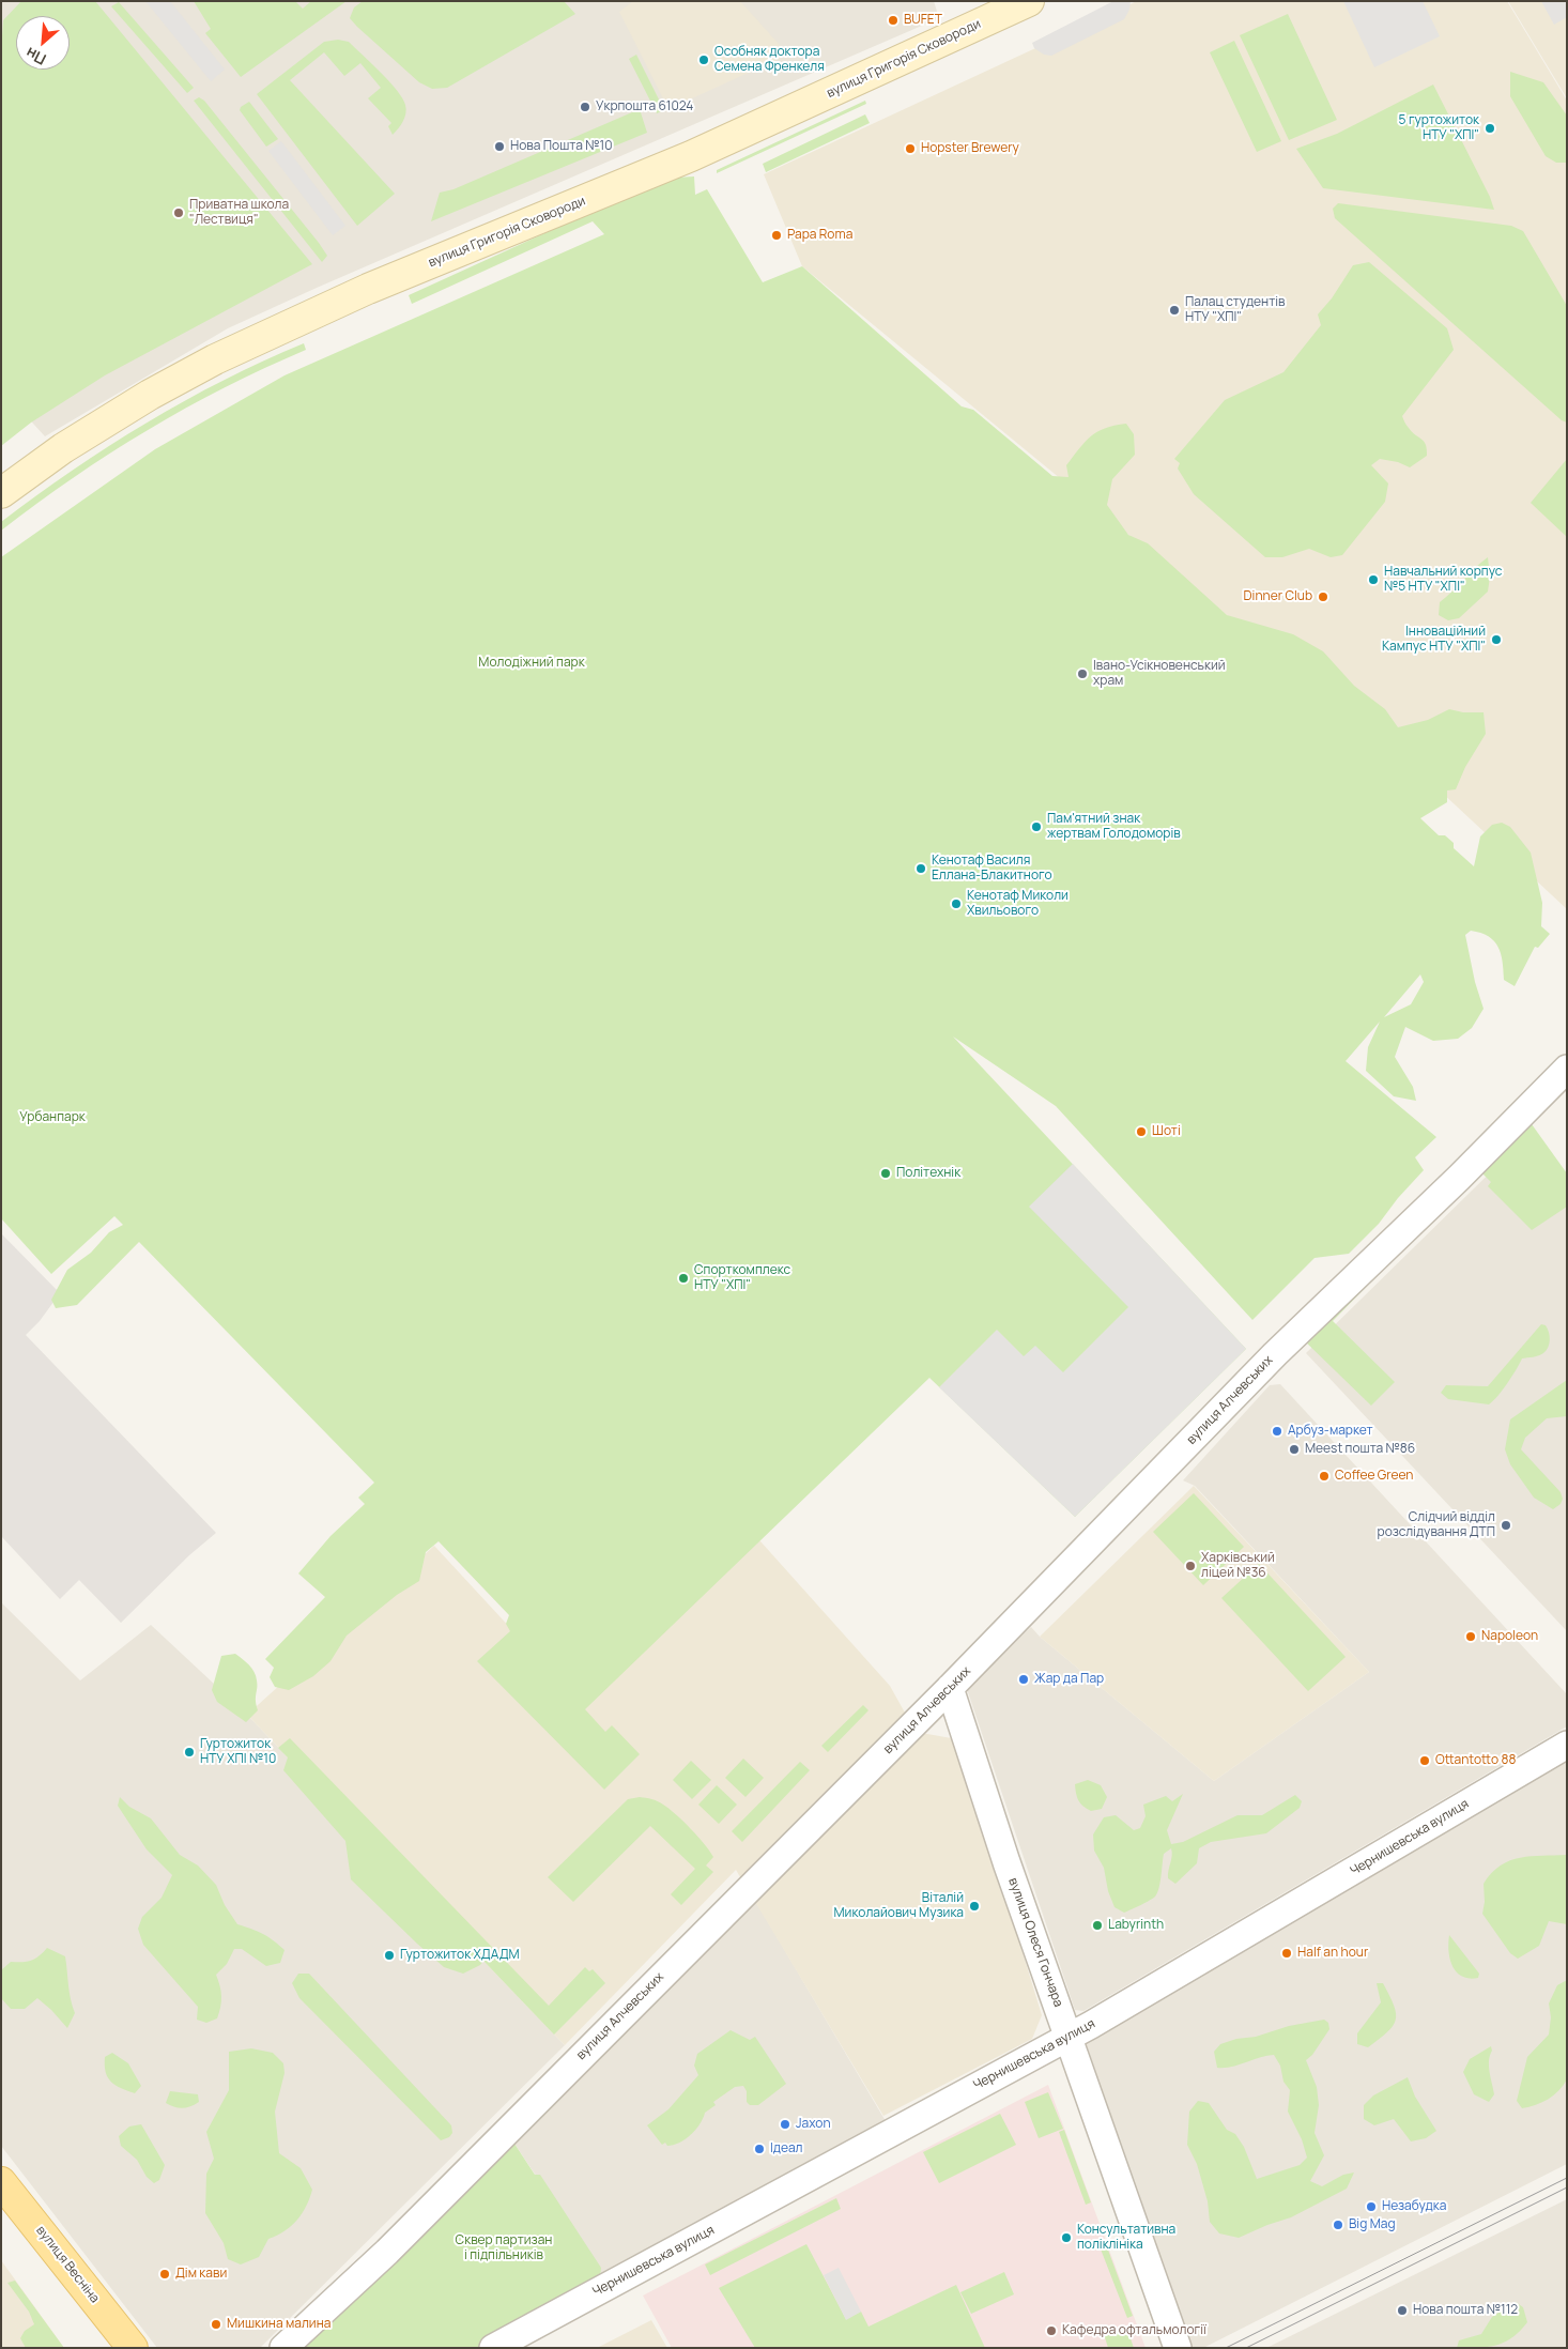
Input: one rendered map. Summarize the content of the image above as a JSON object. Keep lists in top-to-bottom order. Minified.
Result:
{"streets":{"main road":["вулиця Григорія Сковороди","вулиця Весніна"],"street":["вулиця Алчевських","Чернишевська вулиця","вулиця Олеся Гончара"]},"crossings":[["вулиця Алчевських","вулиця Олеся Гончара"],["Чернишевська вулиця","вулиця Олеся Гончара"]],"parks":["Молодіжний парк","Урбанпарк","Сквер партизан і підпільників"],"places":["BUFET","Особняк доктора Семена Френкеля","Укрпошта 61024","5 гуртожиток НТУ \"ХПІ\"","Нова Пошта №10","Hopster Brewery","Приватна школа \"Лествиця\"","Papa Roma","Палац студентів НТУ \"ХПІ\"","Навчальний корпус №5 НТУ \"ХПІ\"","Dinner Club","Інноваційний Кампус НТУ \"ХПІ\"","Івано-Усікновенський храм","Пам'ятний знак жертвам Голодоморів","Кенотаф Василя Еллана-Блакитного","Кенотаф Миколи Хвильового","Шоті","Політехнік","Спорткомплекс НТУ \"ХПІ\"","Арбуз-маркет","Meest пошта №86","Coffee Green","Слідчий відділ розслідування ДТП","Харківський ліцей №36","Napoleon","Жар да Пар","Гуртожиток НТУ ХПІ №10","Ottantotto 88","Віталій Миколайович Музика","Labyrinth","Half an hour","Гуртожиток ХДАДМ","Jaxon","Ідеал","Незабудка","Big Mag","Консультативна поліклініка","Дім кави","Нова пошта №112","Мишкина малина","Кафедра офтальмології"],"north":"bottom left"}
